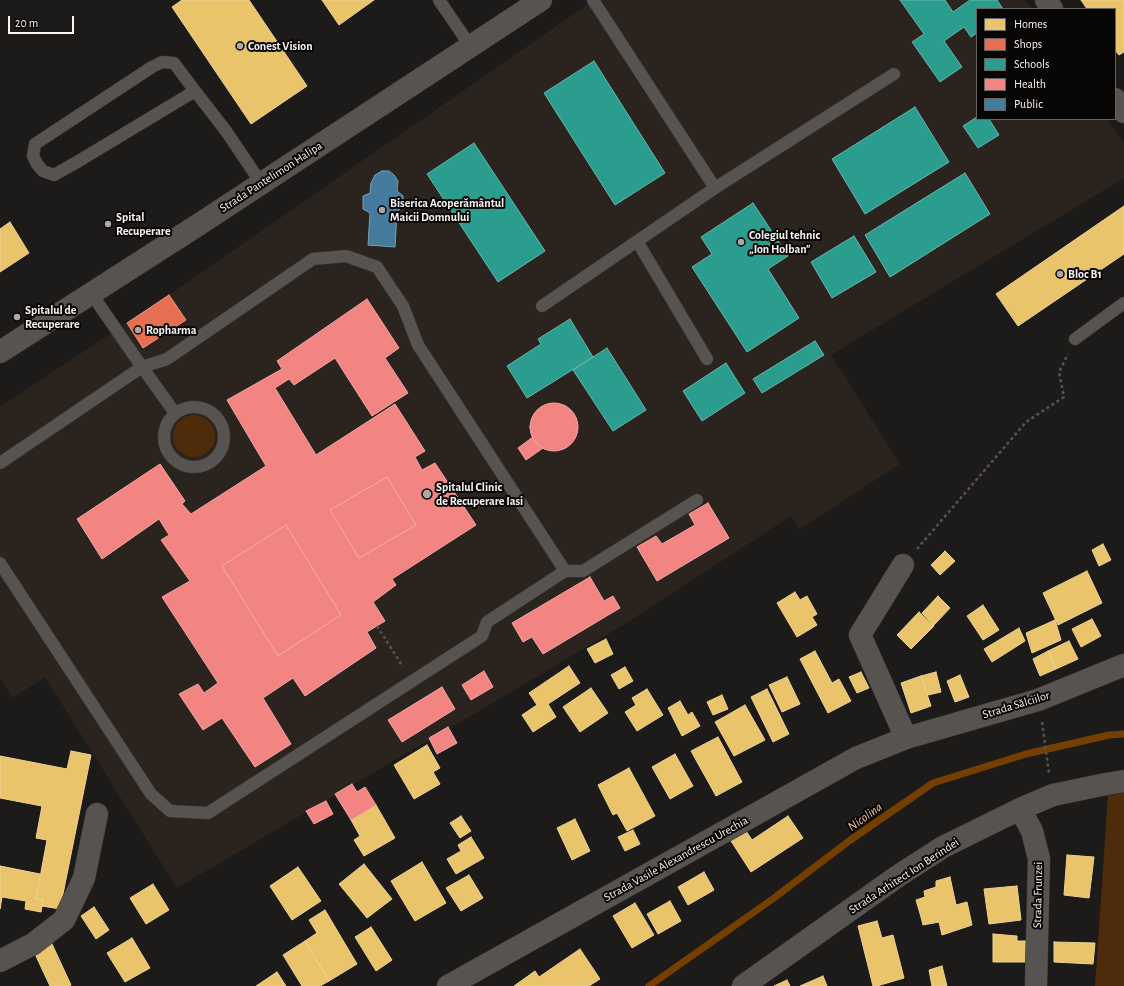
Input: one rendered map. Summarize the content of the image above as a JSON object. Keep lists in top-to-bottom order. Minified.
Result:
{"streets":{"street":["Strada Pantelimon Halipa","Strada Sălciilor","Strada Vasile Alexandrescu Urechia","Strada Arhitect Ion Berindei","Strada Frunzei"]},"crossings":[["Strada Sălciilor","Strada Vasile Alexandrescu Urechia"],["Strada Arhitect Ion Berindei","Strada Frunzei"]],"water":["Nicolina"],"places":["Conest Vision","Biserica Acoperământul Maicii Domnului","Spital Recuperare","Colegiul tehnic „Ion Holban”","Bloc B1","Spitalul de Recuperare","Ropharma","Spitalul Clinic de Recuperare Iasi"],"legend":["Homes","Shops","Schools","Health","Public"],"scale_bar":"20 m"}
